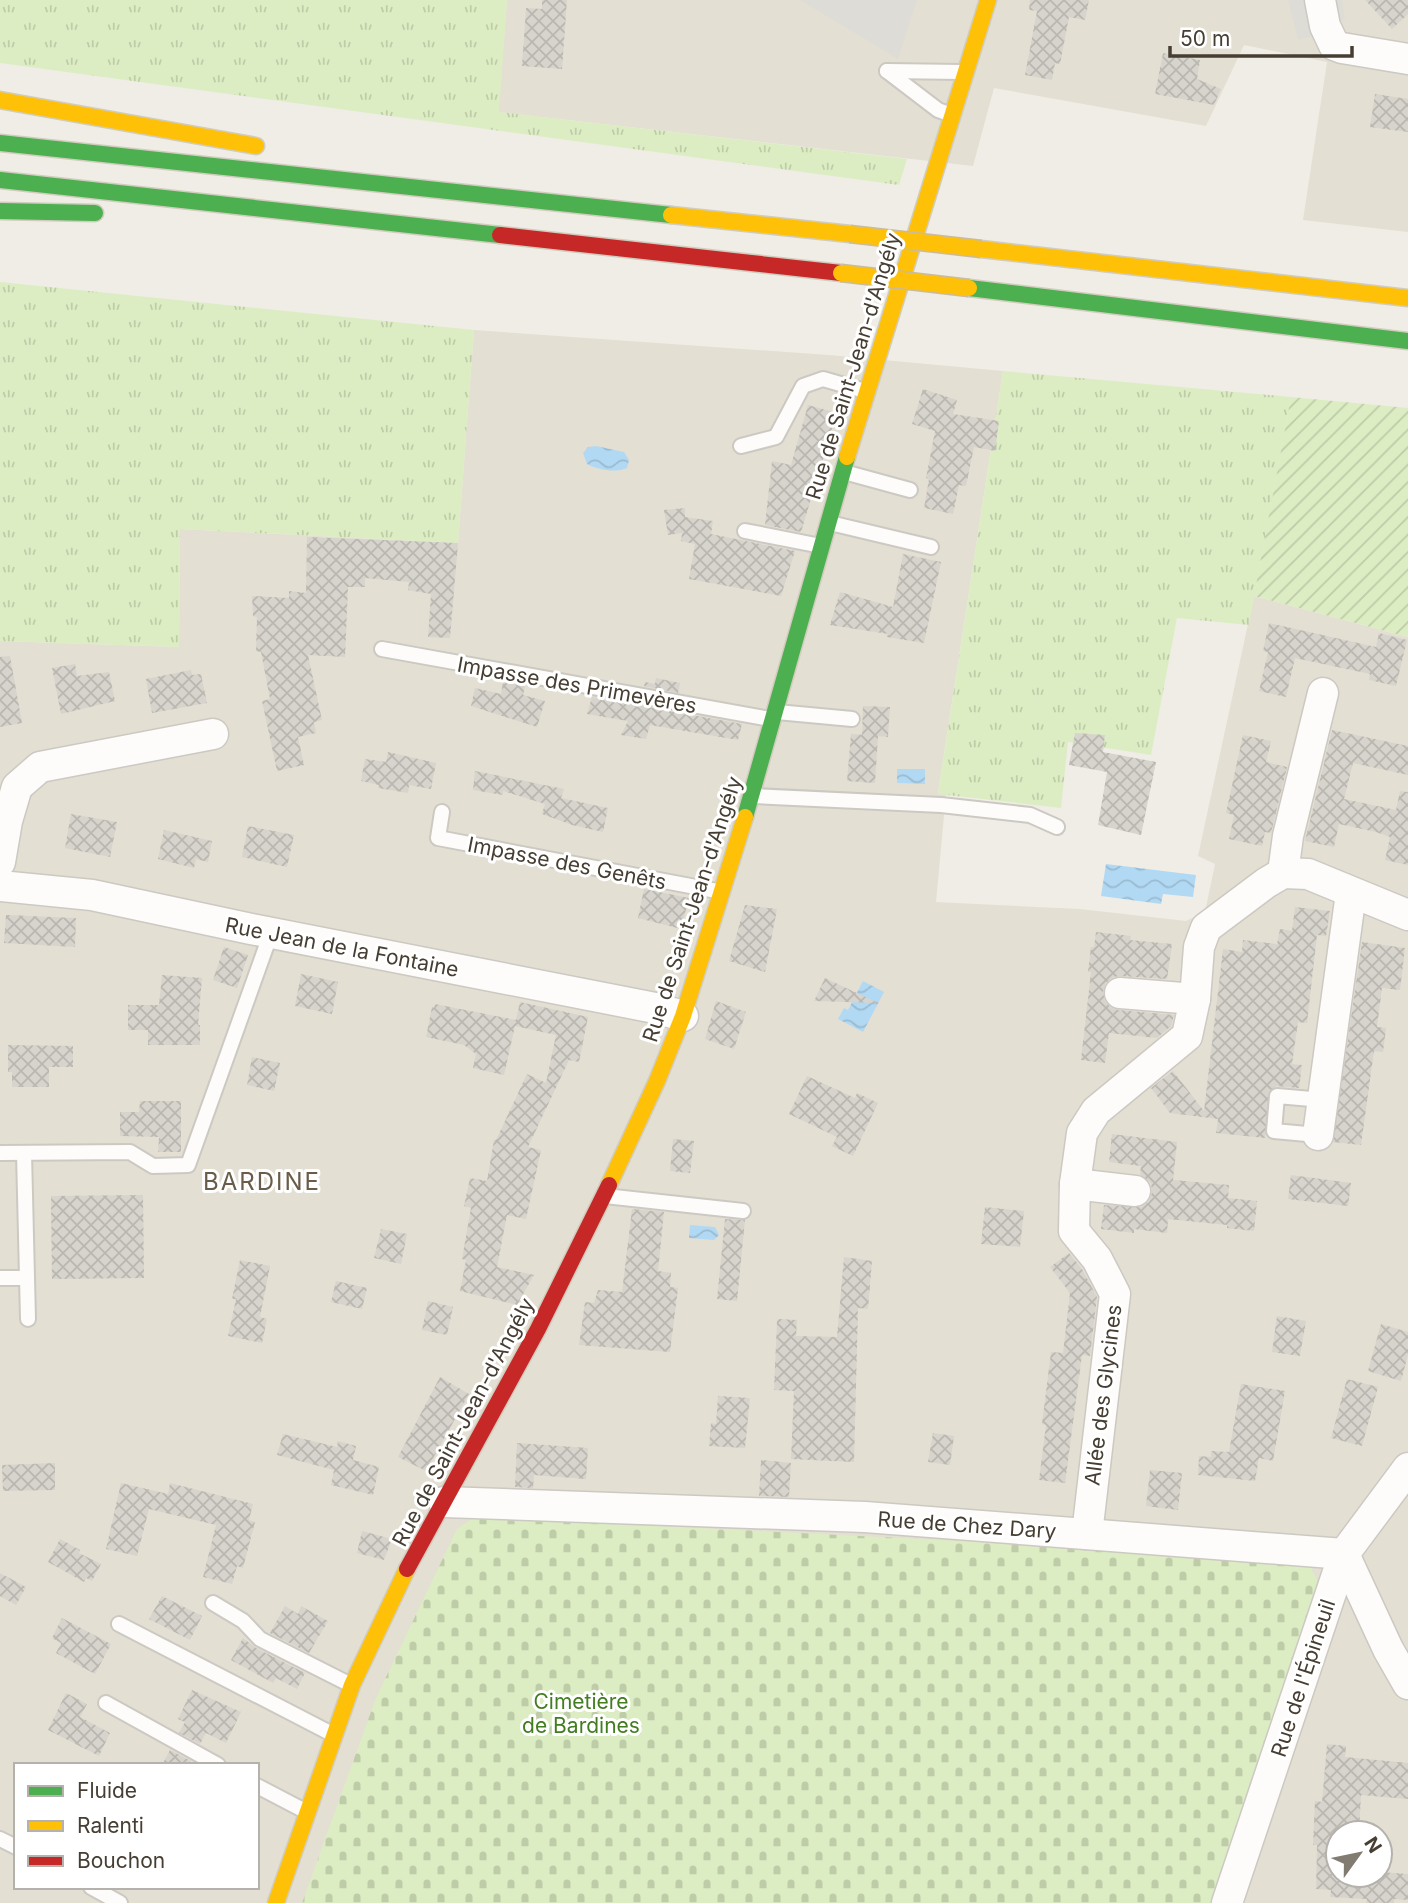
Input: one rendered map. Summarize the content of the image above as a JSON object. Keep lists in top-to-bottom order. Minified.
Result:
{"streets":{"main road":["Rue de Saint-Jean-d'Angély"],"street":["Rue Jean de la Fontaine","Allée des Glycines","Rue de Chez Dary","Rue de l'Épineuil"],"lane":["Impasse des Primevères","Impasse des Genêts"]},"crossings":[["Rue de Saint-Jean-d'Angély","Impasse des Primevères"],["Rue de Saint-Jean-d'Angély","Impasse des Genêts"],["Rue de Saint-Jean-d'Angély","Rue Jean de la Fontaine"],["Rue de Saint-Jean-d'Angély","Rue de Chez Dary"],["Allée des Glycines","Rue de Chez Dary"],["Rue de Chez Dary","Rue de l'Épineuil"]],"districts":["BARDINE"],"parks":["Cimetière de Bardines"],"legend":["Fluide","Ralenti","Bouchon"],"scale_bar":"50 m","north":"top right"}
